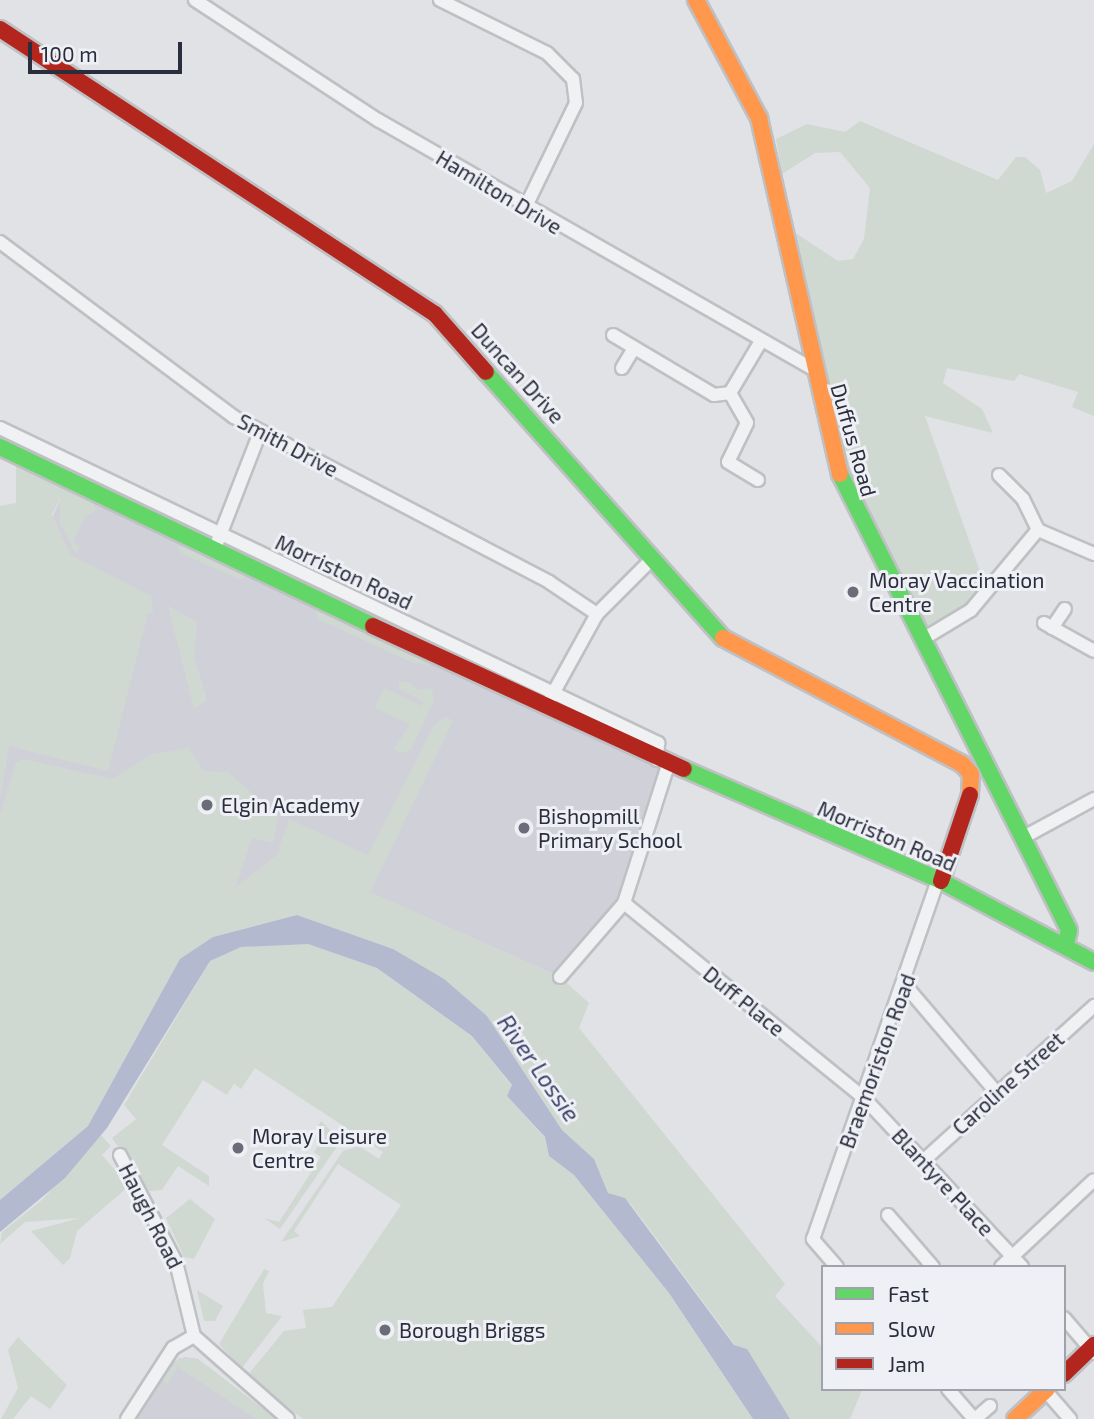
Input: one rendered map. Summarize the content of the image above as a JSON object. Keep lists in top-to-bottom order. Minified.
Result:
{"streets":{"street":["Hamilton Drive","Duncan Drive","Duffus Road","Smith Drive","Morriston Road","Duff Place","Braemoriston Road","Caroline Street","Blantyre Place","Haugh Road"]},"crossings":[["Hamilton Drive","Duffus Road"],["Duncan Drive","Morriston Road"],["Duncan Drive","Braemoriston Road"],["Duffus Road","Morriston Road"],["Morriston Road","Braemoriston Road"],["Duff Place","Braemoriston Road"],["Duff Place","Blantyre Place"],["Braemoriston Road","Blantyre Place"],["Caroline Street","Blantyre Place"]],"water":["River Lossie"],"places":["Moray Vaccination Centre","Elgin Academy","Bishopmill Primary School","Moray Leisure Centre","Borough Briggs"],"legend":["Fast","Slow","Jam"],"scale_bar":"100 m"}
